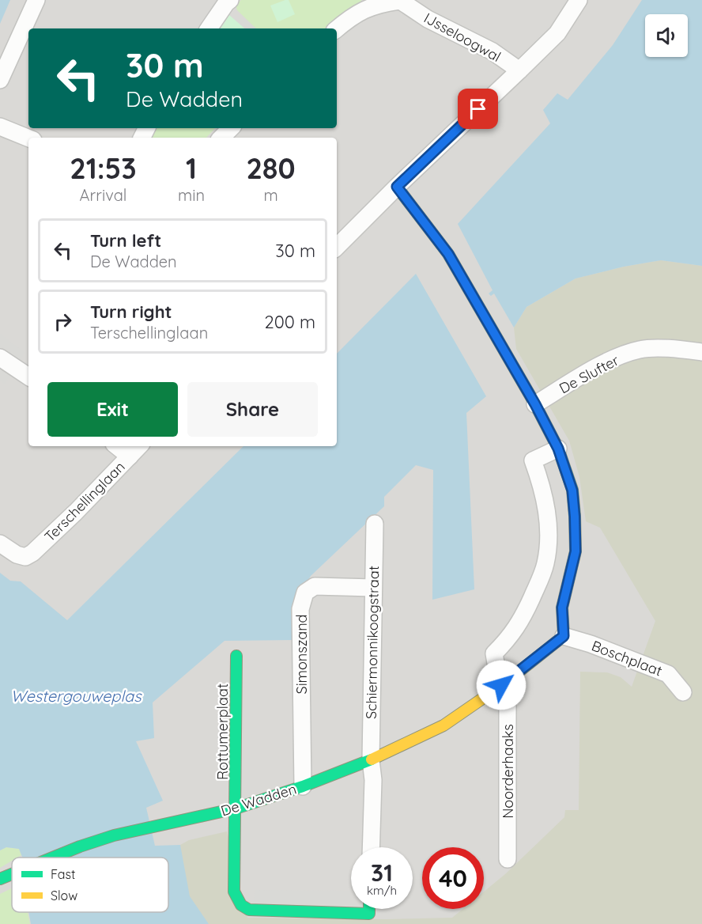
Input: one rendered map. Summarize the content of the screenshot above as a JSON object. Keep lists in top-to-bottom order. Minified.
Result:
{"streets":{"street":["IJsseloogwal","De Slufter","Terschellinglaan","Schiermonnikoogstraat","Simonszand","Boschplaat","Rottumerplaat","Noorderhaaks","De Wadden"]},"crossings":[["Schiermonnikoogstraat","Simonszand"],["Schiermonnikoogstraat","De Wadden"],["Simonszand","De Wadden"],["Boschplaat","De Wadden"],["Rottumerplaat","De Wadden"],["Noorderhaaks","De Wadden"]],"water":["Westergouweplas"],"legend":["Fast","Slow"],"page":{"turn":["30 m","De Wadden"],"eta":["21:53","Arrival","1","min","280","m"],"list":[{"name":"Turn left","note":"De Wadden","value":"30 m"},{"name":"Turn right","note":"Terschellinglaan","value":"200 m"}],"buttons":["Exit","Share"],"speed":"31 km/h","limit":"40"}}
